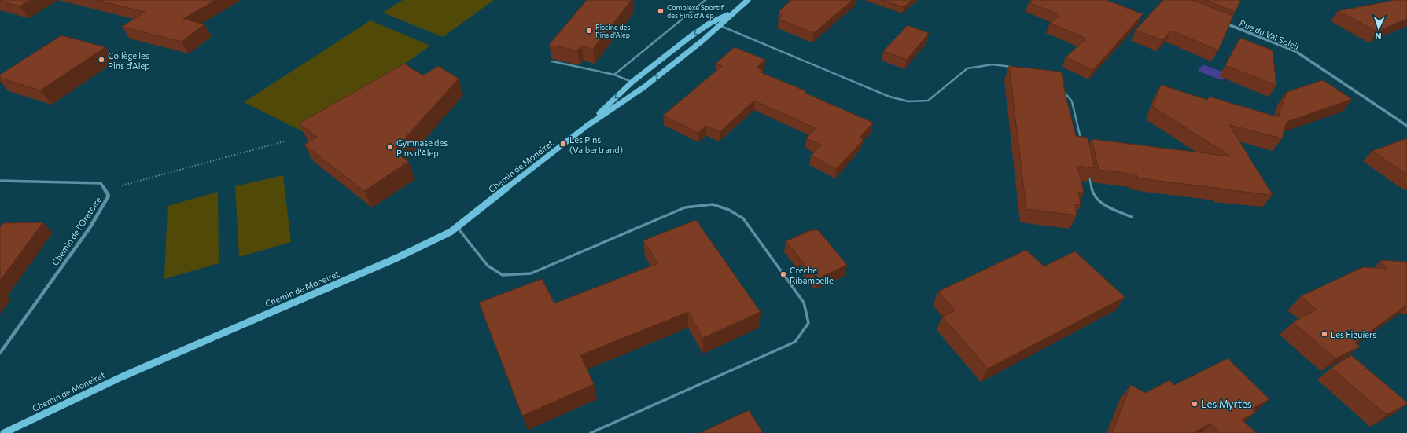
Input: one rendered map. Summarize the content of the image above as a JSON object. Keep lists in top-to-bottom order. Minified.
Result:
{"streets":{"main road":["Chemin de Moneiret"],"street":["Rue du Val Soleil","Chemin de l'Oratoire"]},"places":{"other":["Complexe Sportif des Pins d'Alep","Piscine des Pins d'Alep","Collège les Pins d'Alep","Gymnase des Pins d'Alep","Crèche Ribambelle","Les Figuiers","Les Myrtes"],"transit":["Les Pins (Valbertrand)"]},"north":"bottom"}
